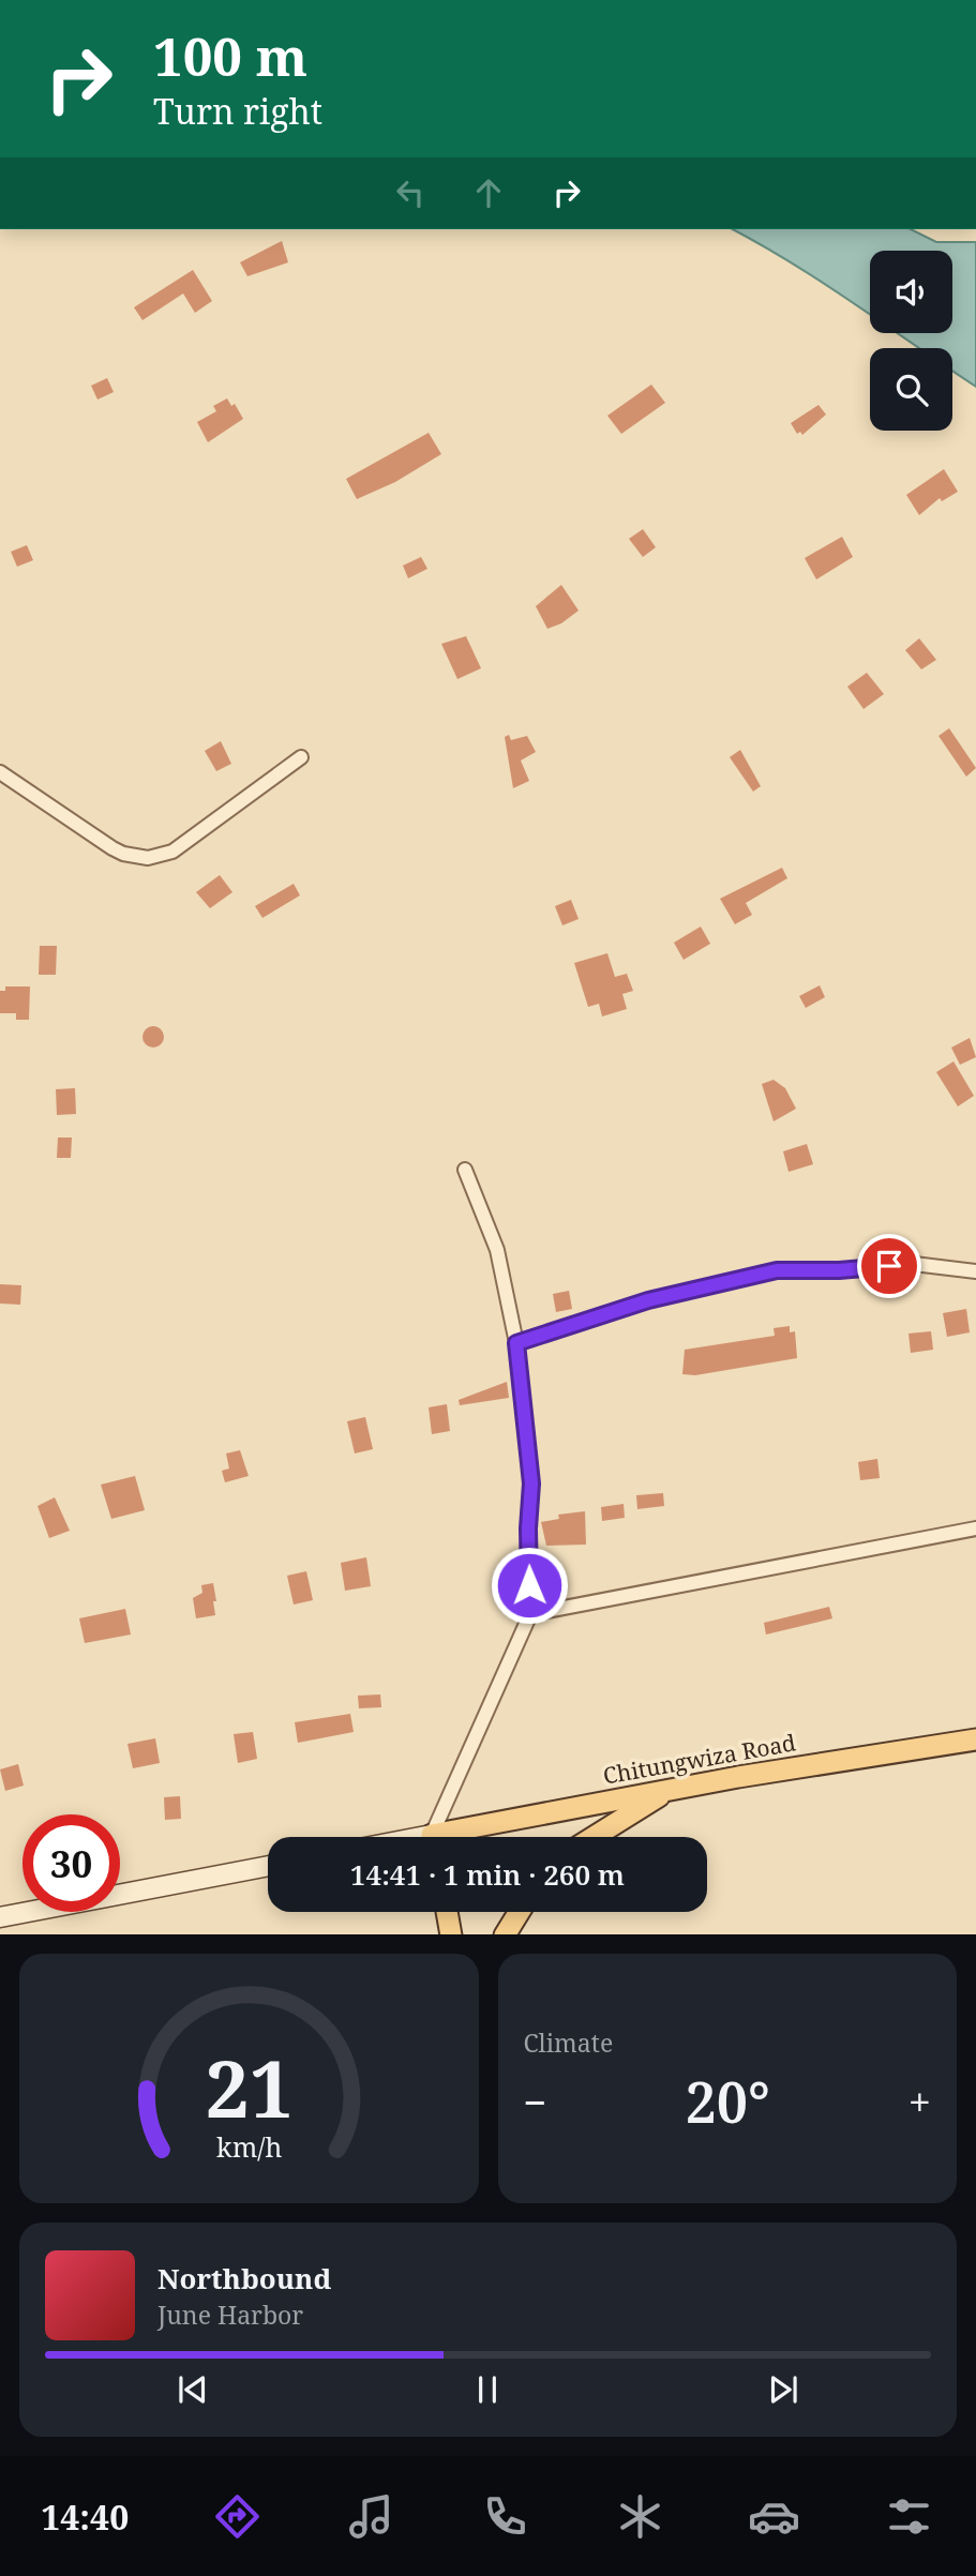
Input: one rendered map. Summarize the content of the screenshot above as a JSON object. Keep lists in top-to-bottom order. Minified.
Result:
{"streets":{"main road":["Chitungwiza Road"]},"page":{"turn":["100 m","Turn right"],"limit":"30","trip":"14:41 · 1 min · 260 m","tile":"Climate","heat":["−","20°","+"],"song":["Northbound","June Harbor"],"tabs":"14:40","gauge":["21","km/h"]}}
